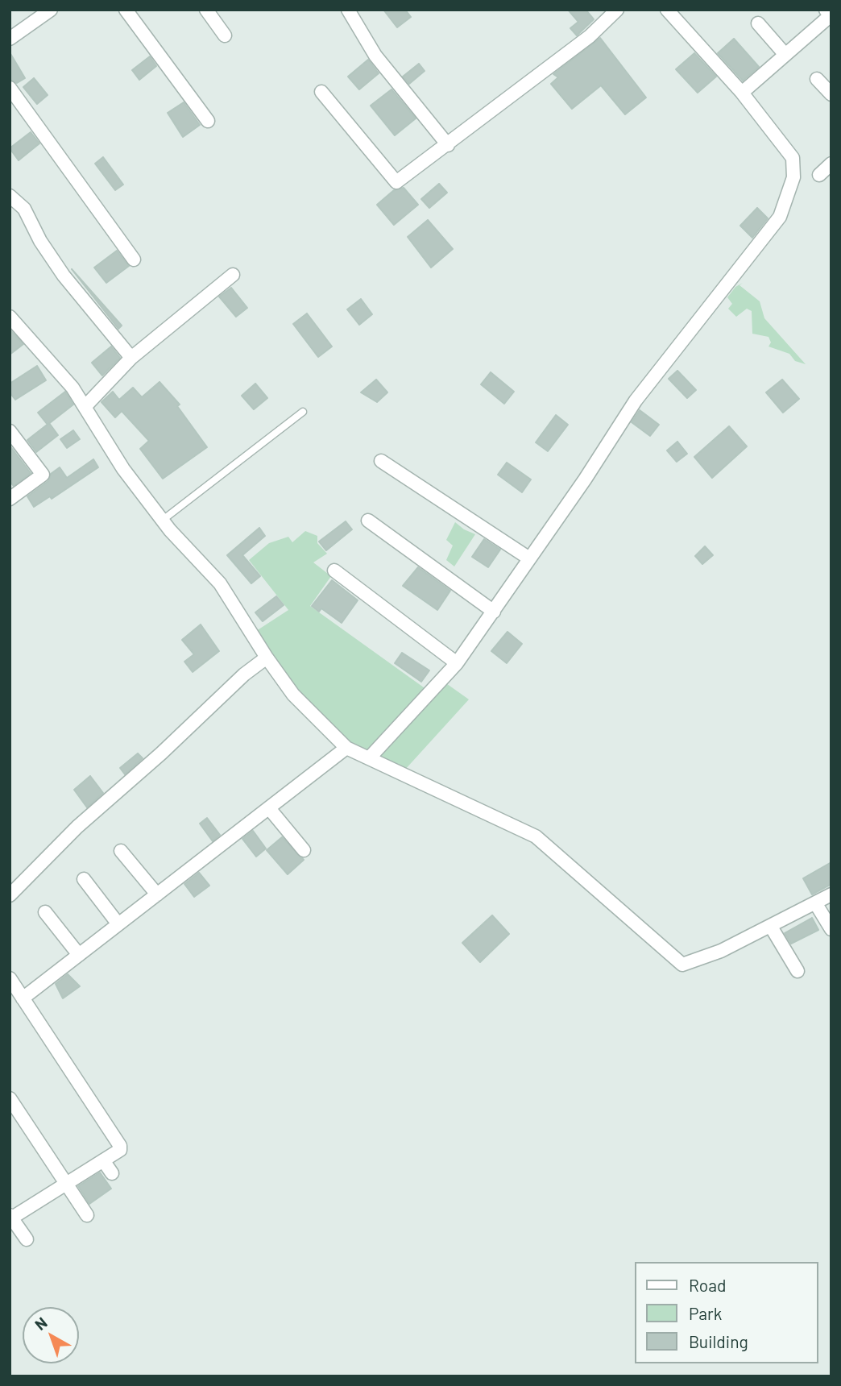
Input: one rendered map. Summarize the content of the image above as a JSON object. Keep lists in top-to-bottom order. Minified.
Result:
{"legend":["Road","Park","Building"],"north":"top left"}
